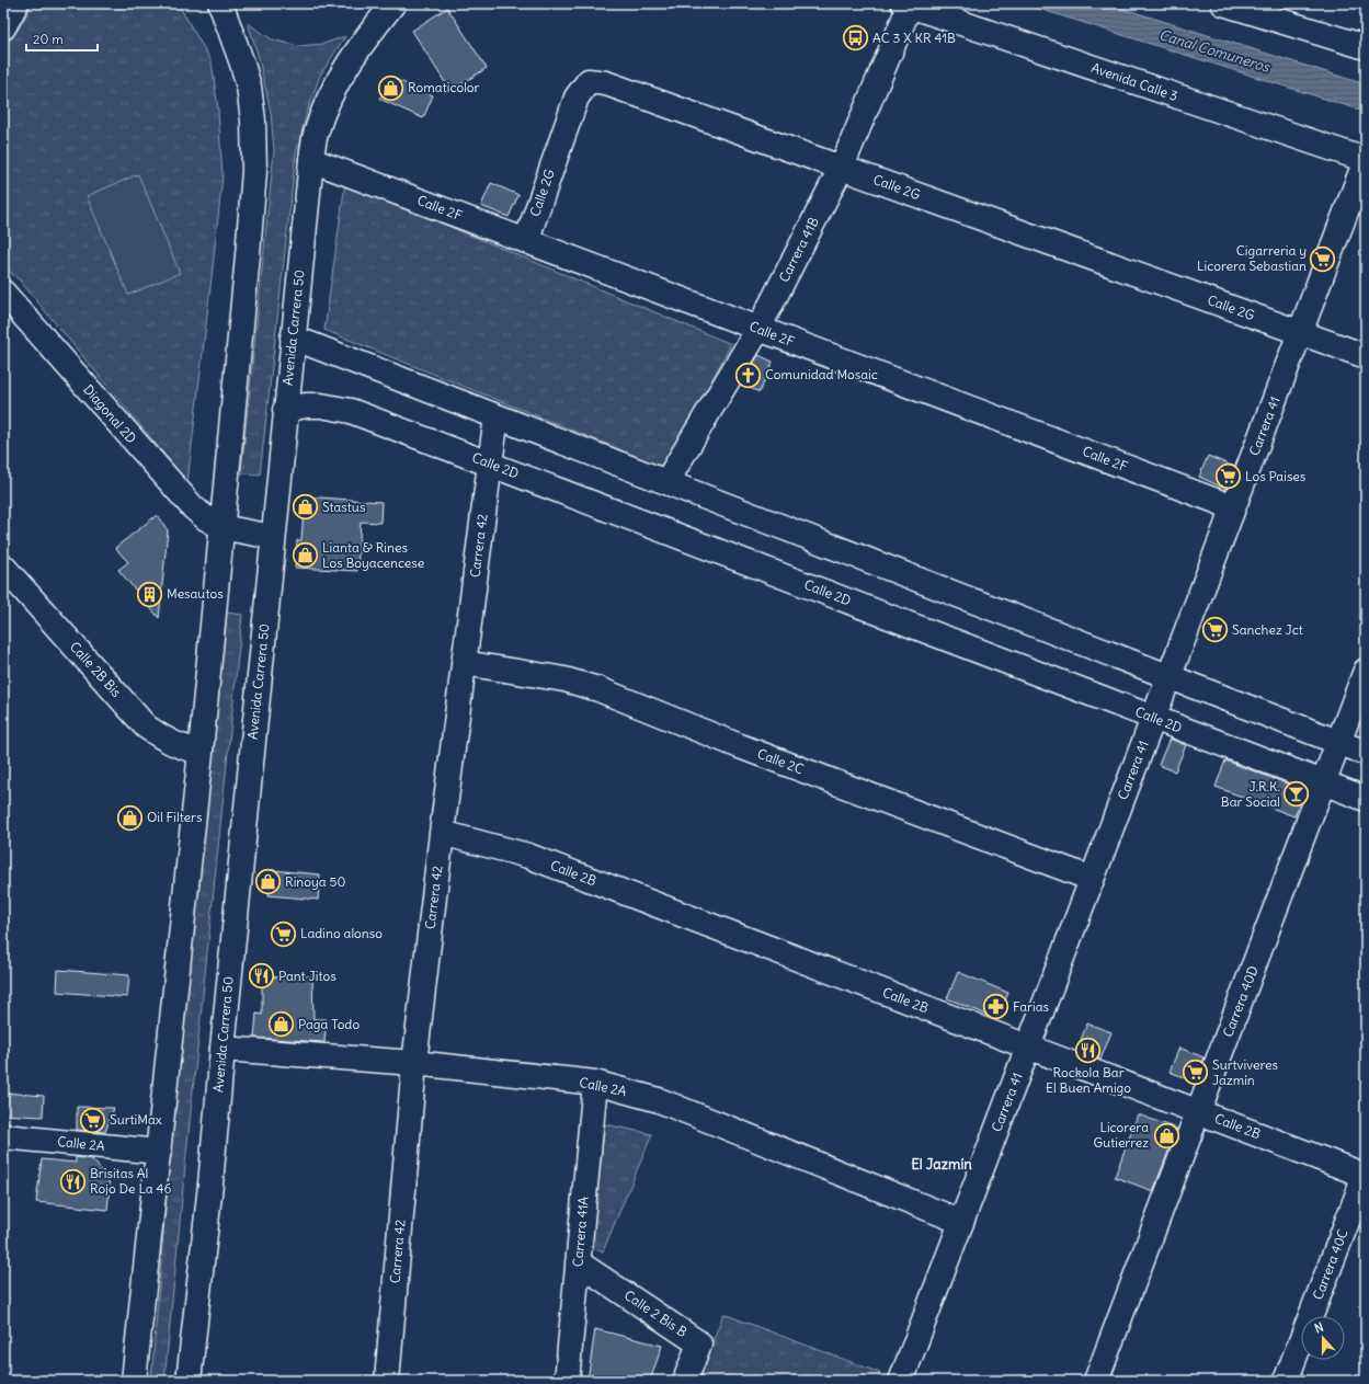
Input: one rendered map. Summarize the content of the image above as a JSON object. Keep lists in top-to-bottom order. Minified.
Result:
{"streets":{"street":["Avenida Calle 3","Calle 2G","Calle 2F","Carrera 41B","Avenida Carrera 50","Diagonal 2D","Carrera 41","Calle 2D","Carrera 42","Calle 2B Bis","Calle 2C","Calle 2B","Carrera 40D","Calle 2A","Carrera 41A","Carrera 40C","Calle 2 Bis B"]},"crossings":[["Avenida Calle 3","Carrera 41B"],["Avenida Calle 3","Carrera 41"],["Calle 2G","Calle 2F"],["Calle 2G","Carrera 41B"],["Calle 2G","Carrera 41"],["Calle 2F","Carrera 41B"],["Calle 2F","Avenida Carrera 50"],["Calle 2F","Carrera 41"],["Avenida Carrera 50","Diagonal 2D"],["Avenida Carrera 50","Calle 2D"],["Avenida Carrera 50","Calle 2A"],["Carrera 41","Calle 2D"],["Carrera 41","Calle 2C"],["Carrera 41","Calle 2B"],["Carrera 41","Calle 2A"],["Calle 2D","Carrera 42"],["Calle 2D","Carrera 40D"],["Carrera 42","Calle 2C"],["Carrera 42","Calle 2B"],["Carrera 42","Calle 2A"],["Calle 2B","Carrera 40D"],["Calle 2B","Carrera 40C"],["Calle 2A","Carrera 41A"],["Carrera 41A","Calle 2 Bis B"]],"districts":["El Jazmín"],"water":["Canal Comuneros"],"places":{"bus stop":["AC 3 X KR 41B"],"shop":["Romaticolor","Stastus","Lianta & Rines Los Boyacencese","Oil Filters","Rinoya 50","Paga Todo","Licorera Gutierrez"],"supermarket":["Cigarreria y Licorera Sebastian","Los Paises","Sanchez Jct","Ladino alonso","Surtviveres Jazmín","SurtiMax"],"church":["Comunidad Mosaic"],"building":["Mesautos"],"bar":["J.R.K. Bar Social"],"restaurant":["Pant Jitos","Rockola Bar El Buen Amigo","Brisitas Al Rojo De La 46"],"pharmacy":["Farias"]},"scale_bar":"20 m","north":"top"}
